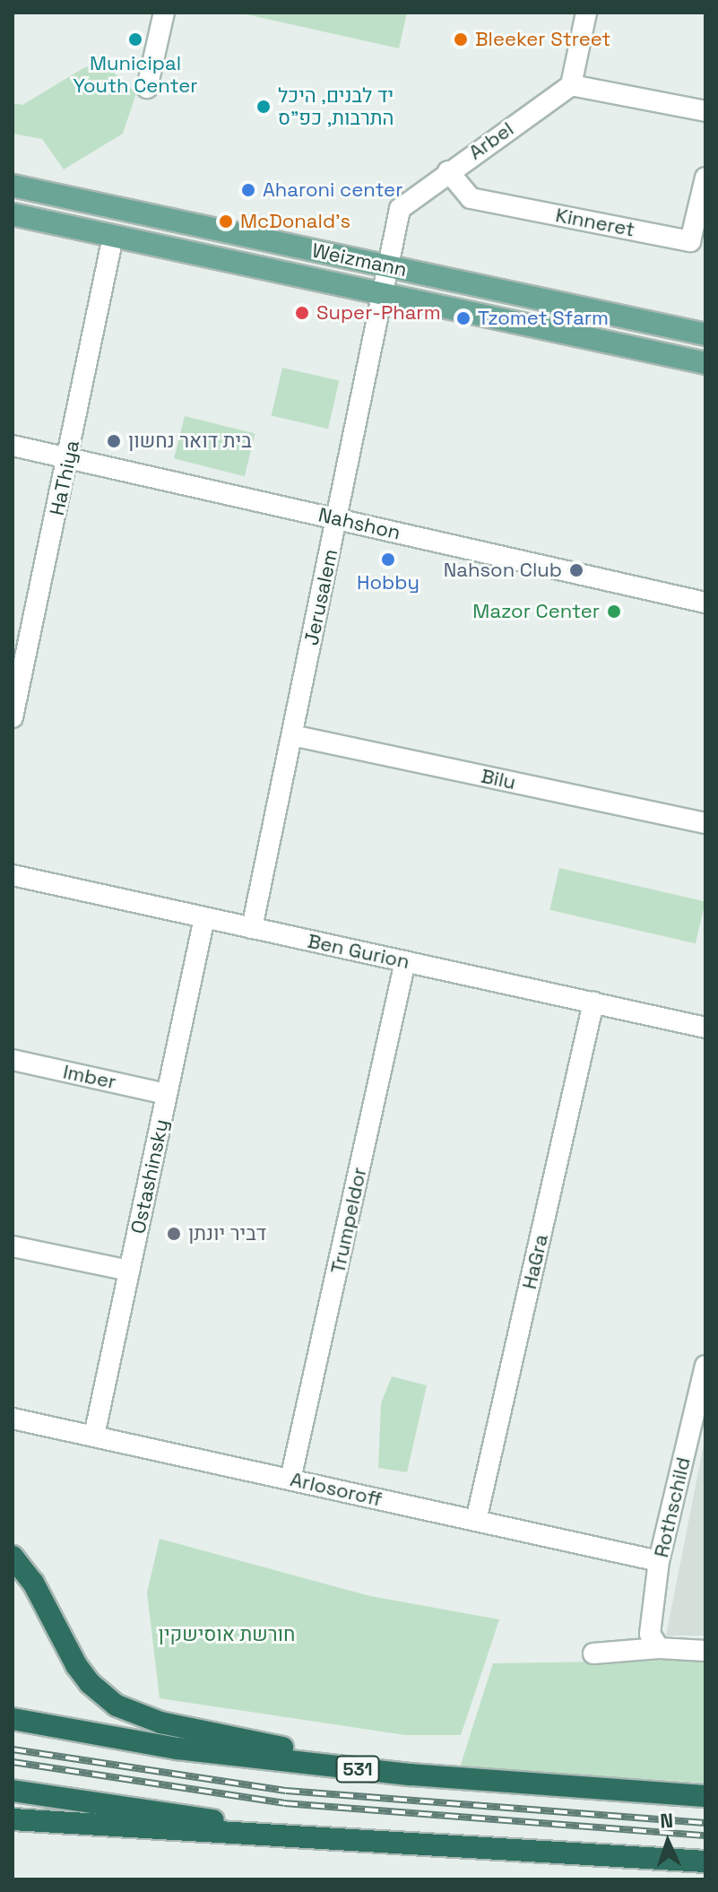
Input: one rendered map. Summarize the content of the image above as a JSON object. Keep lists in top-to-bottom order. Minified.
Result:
{"streets":{"highway":["531"],"main road":["Weizmann"],"street":["Arbel","Kinneret","HaThiya","Nahshon","Jerusalem","Bilu","Ben Gurion","Imber","Ostashinsky","Trumpeldor","HaGra","Arlosoroff","Rothschild"]},"crossings":[["Arbel","Kinneret"],["Arbel","Weizmann"],["Arbel","Jerusalem"],["Weizmann","HaThiya"],["Weizmann","Jerusalem"],["HaThiya","Nahshon"],["Nahshon","Jerusalem"],["Jerusalem","Bilu"],["Jerusalem","Ben Gurion"],["Ben Gurion","Ostashinsky"],["Ben Gurion","Trumpeldor"],["Ben Gurion","HaGra"],["Imber","Ostashinsky"],["Ostashinsky","Arlosoroff"],["Trumpeldor","Arlosoroff"],["HaGra","Arlosoroff"],["Arlosoroff","Rothschild"]],"parks":["חורשת אוסישקין"],"places":["Municipal Youth Center","Bleeker Street","יד לבנים, היכל התרבות, כפ\"ס","Aharoni center","McDonald's","Super-Pharm","Tzomet Sfarm","בית דואר נחשון","Hobby","Nahson Club","Mazor Center","דביר יונתן"],"north":"top"}
